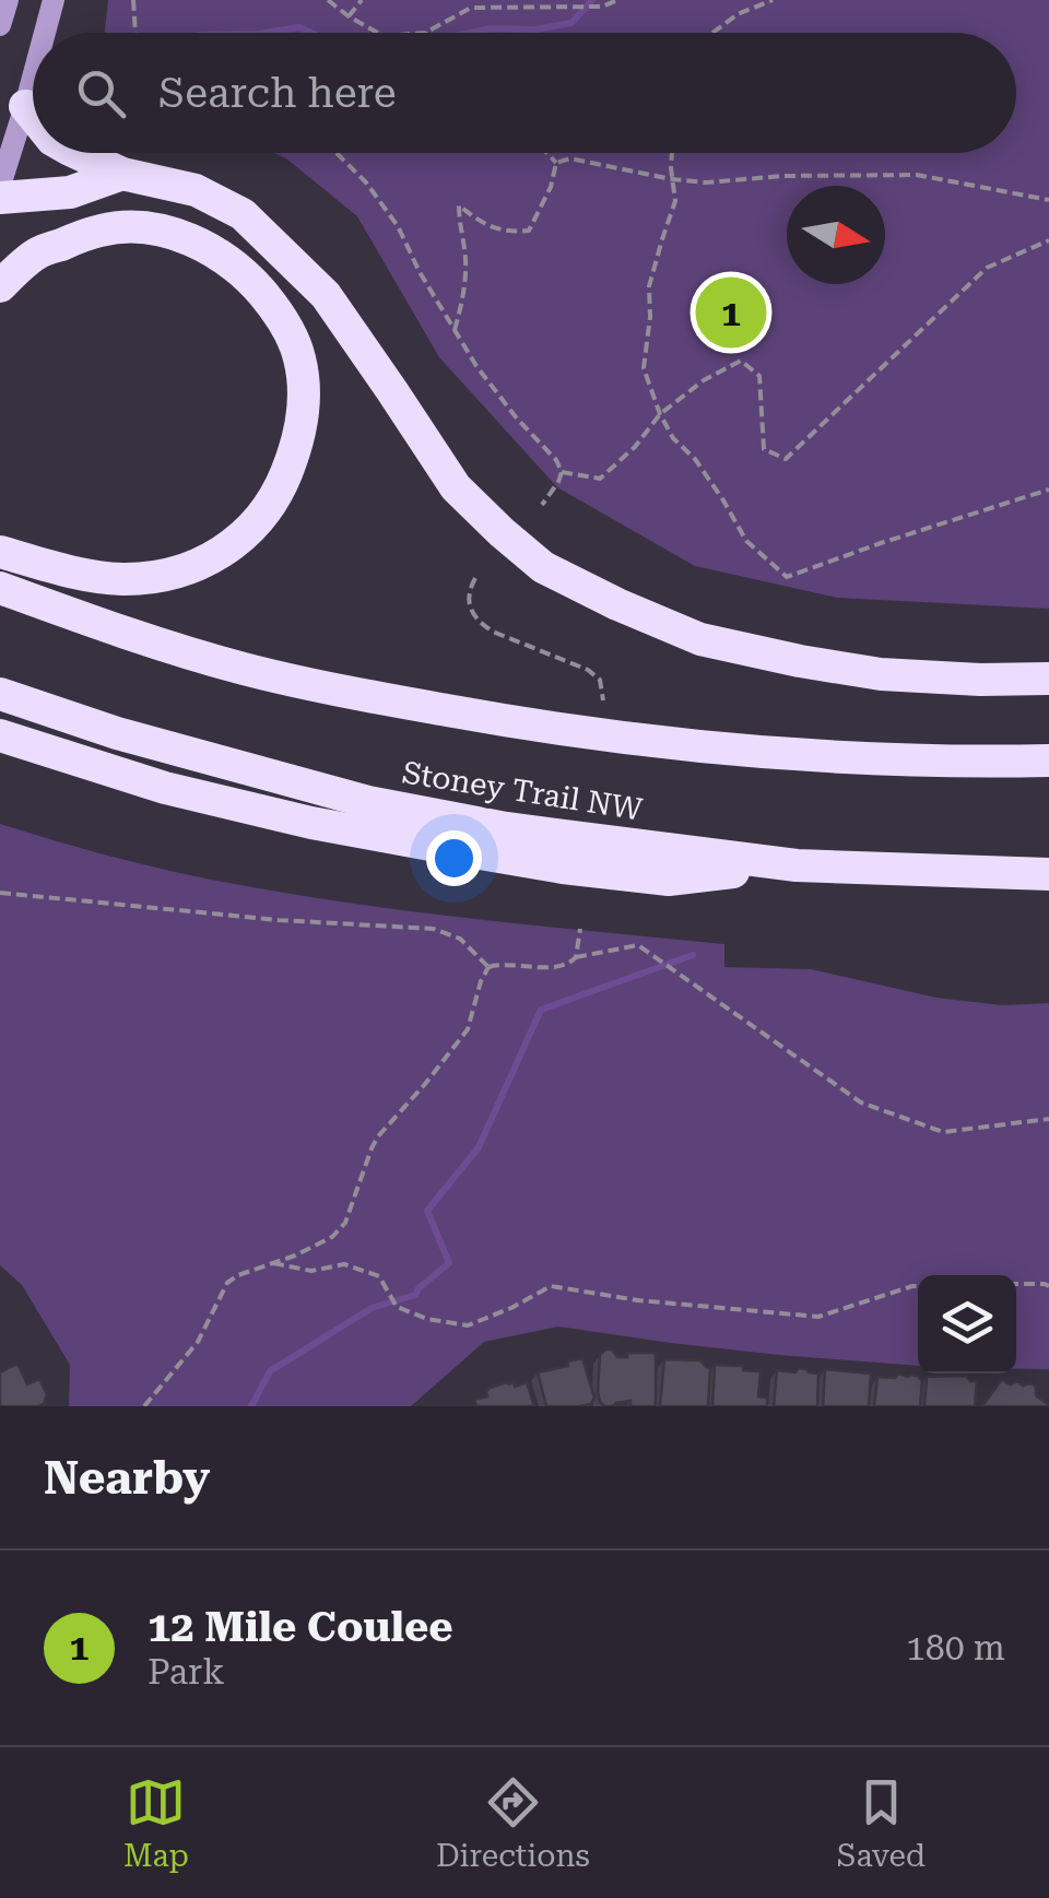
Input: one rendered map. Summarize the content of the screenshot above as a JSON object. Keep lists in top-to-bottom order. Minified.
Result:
{"streets":{"highway":["Stoney Trail NW"]},"north":"right","page":{"search":"Search here","pins":"1","heading":"Nearby","list":[{"mark":"1","name":"12 Mile Coulee","note":"Park","value":"180 m"}],"nav":["Map","Directions","Saved"]}}
